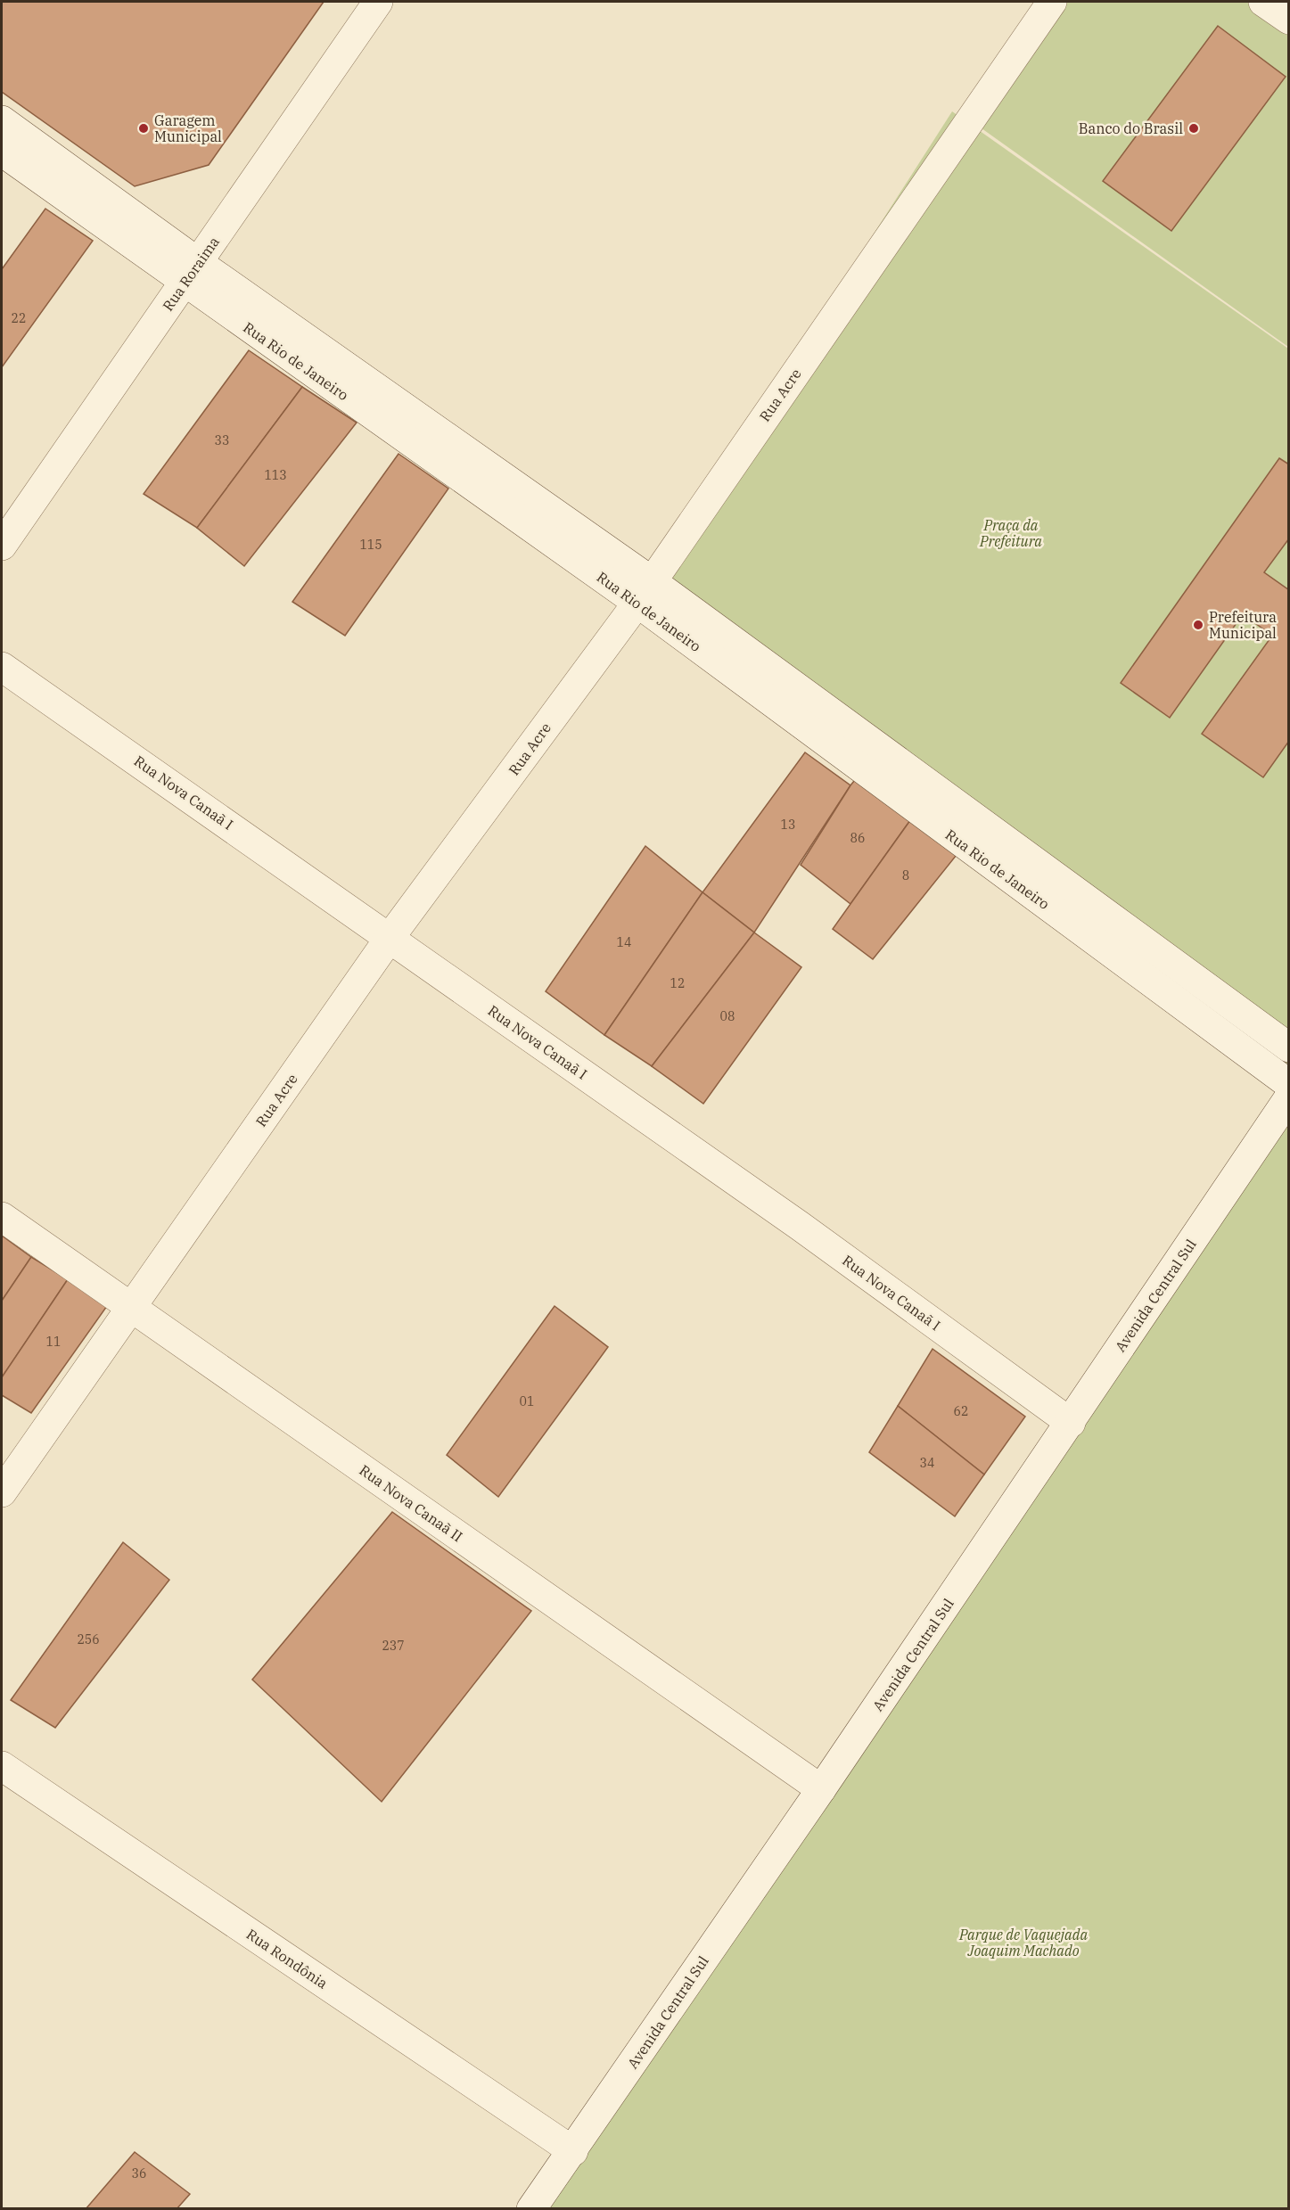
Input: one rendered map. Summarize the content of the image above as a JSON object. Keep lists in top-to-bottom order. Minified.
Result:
{"streets":{"street":["Rua Roraima","Rua Rio de Janeiro","Rua Acre","Rua Nova Canaã I","Avenida Central Sul","Rua Nova Canaã II","Rua Rondônia"]},"crossings":[["Rua Roraima","Rua Rio de Janeiro"],["Rua Rio de Janeiro","Rua Acre"],["Rua Acre","Rua Nova Canaã I"],["Rua Acre","Rua Nova Canaã II"],["Rua Nova Canaã I","Avenida Central Sul"],["Avenida Central Sul","Rua Nova Canaã II"],["Avenida Central Sul","Rua Rondônia"]],"parks":["Praça da Prefeitura","Parque de Vaquejada Joaquim Machado"],"places":["Garagem Municipal","Banco do Brasil","Prefeitura Municipal"],"house_numbers":["22","33","113","115","13","86","8","14","12","08","11","01","62","34","256","237","36"]}
